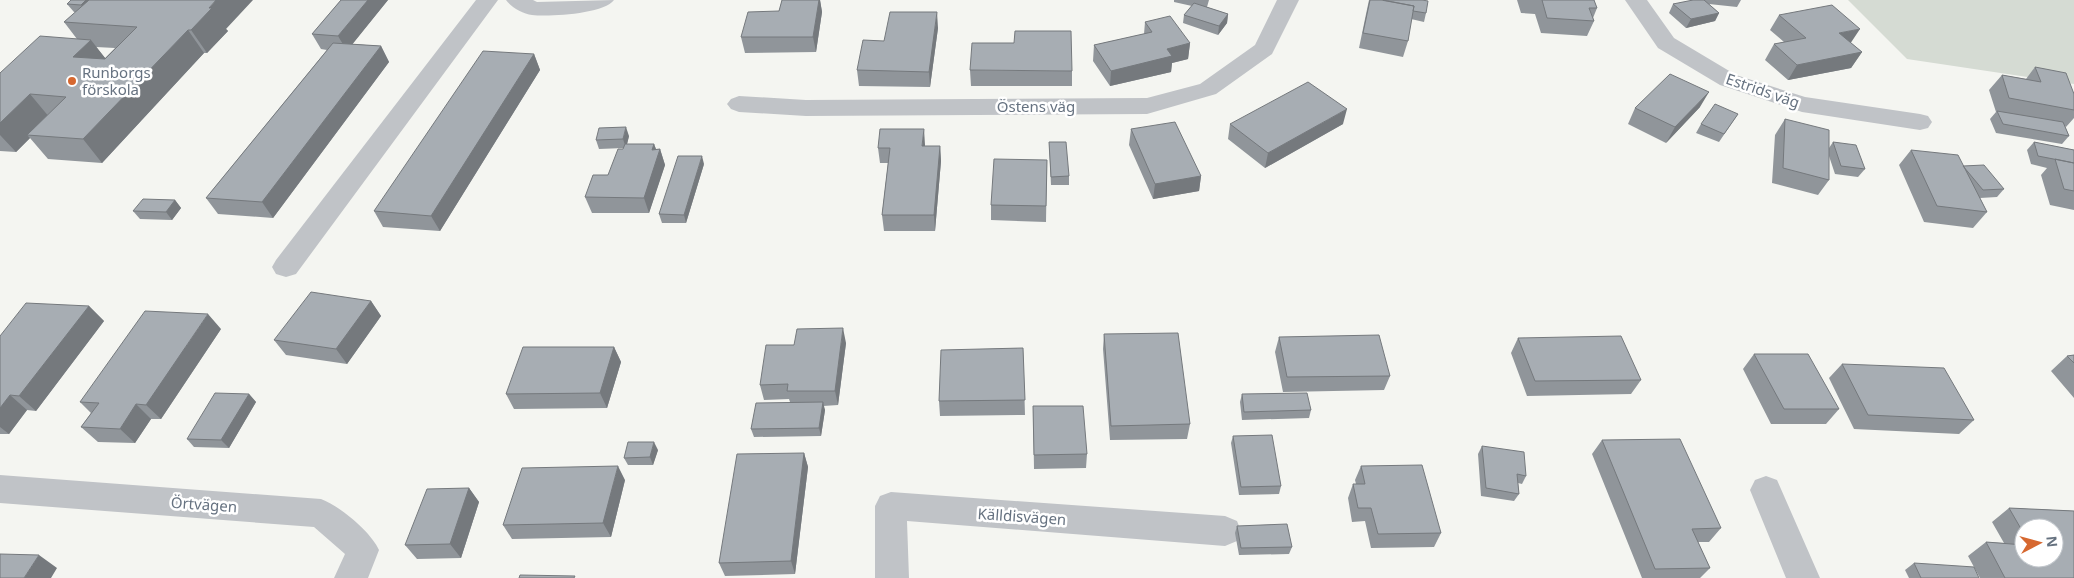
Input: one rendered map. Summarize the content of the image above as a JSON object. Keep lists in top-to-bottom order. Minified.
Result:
{"streets":{"street":["Estrids väg","Östens väg","Örtvägen","Källdisvägen"]},"places":["Runborgs förskola"],"north":"right"}
